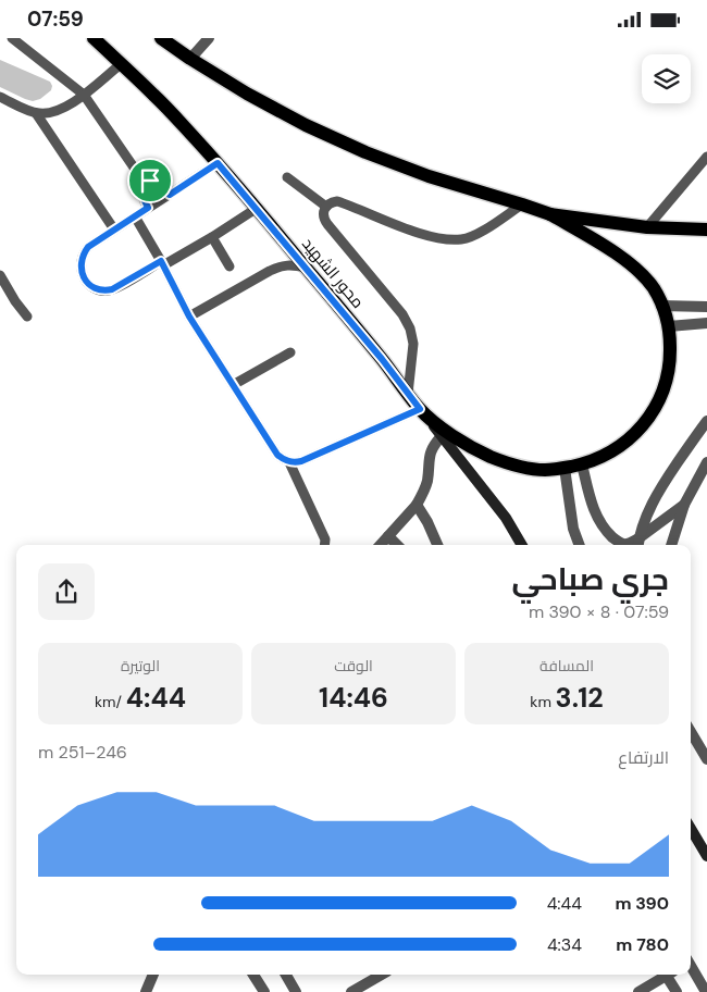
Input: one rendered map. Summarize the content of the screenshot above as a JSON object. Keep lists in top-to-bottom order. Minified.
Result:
{"streets":{"main road":["محور الشهيد"]},"page":{"status":"07:59","heading":["جري صباحي","07:59 · 8 × 390 m"],"stats":[["المسافة","3.12 km"],["الوقت","14:46"],["الوتيرة","4:44 /km"]],"chart":["الارتفاع","246–251 m"],"list":[{"name":"390 m","note":"4:44"},{"name":"780 m","note":"4:34"}]}}
